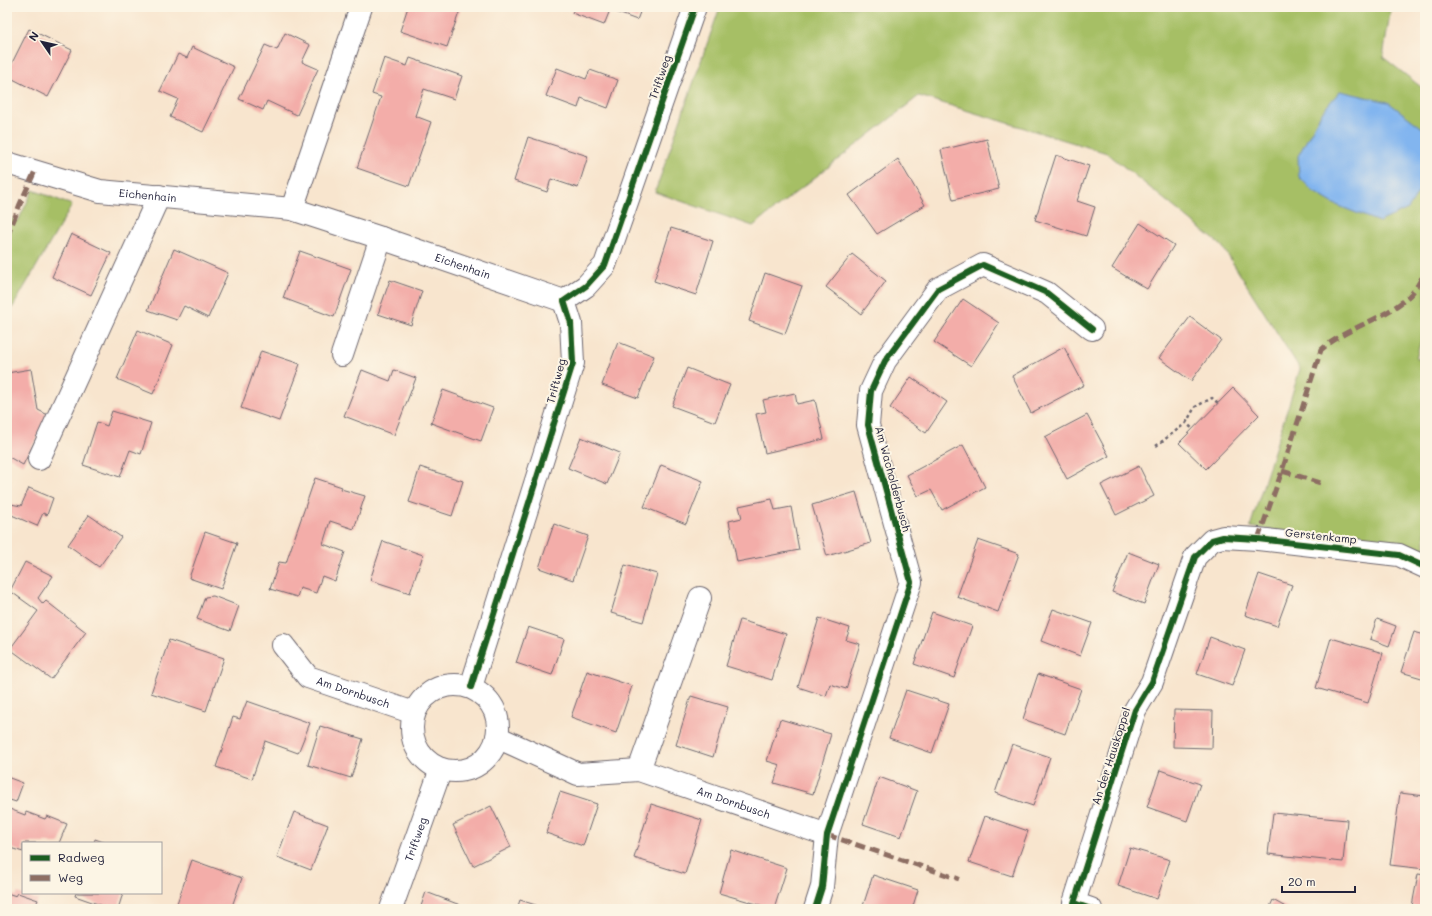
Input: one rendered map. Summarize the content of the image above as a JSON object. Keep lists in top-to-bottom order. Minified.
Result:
{"streets":{"street":["Triftweg","Eichenhain","Am Wacholderbusch","Gerstenkamp","Am Dornbusch","An der Hauskoppel"]},"crossings":[["Triftweg","Eichenhain"],["Triftweg","Am Dornbusch"],["Am Wacholderbusch","Am Dornbusch"],["Gerstenkamp","An der Hauskoppel"]],"legend":["Radweg","Weg"],"scale_bar":"20 m","north":"top left"}
